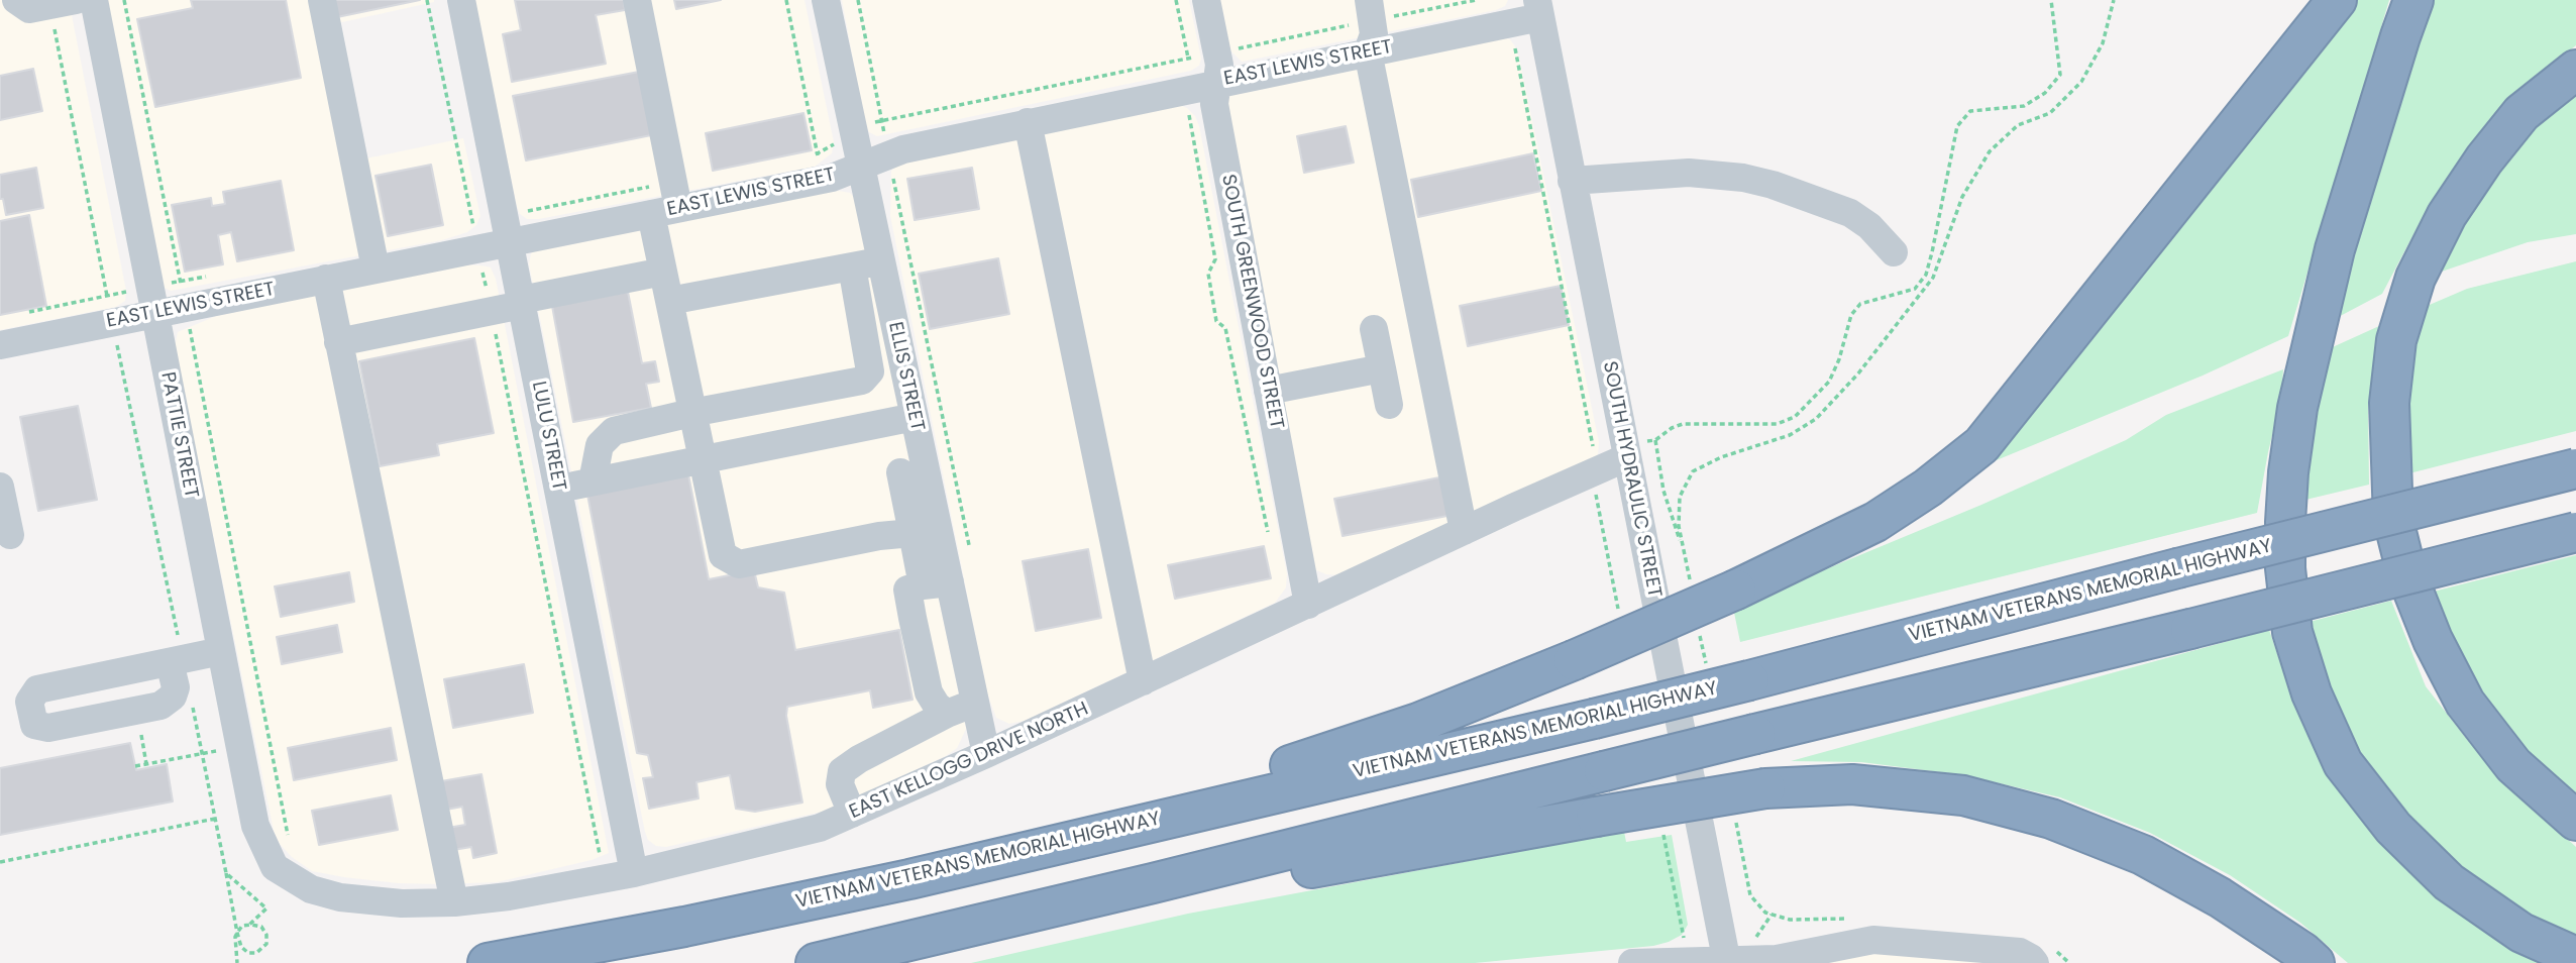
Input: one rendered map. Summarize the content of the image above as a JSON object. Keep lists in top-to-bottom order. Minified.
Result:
{"streets":{"highway":["VIETNAM VETERANS MEMORIAL HIGHWAY"],"street":["EAST LEWIS STREET","SOUTH GREENWOOD STREET","ELLIS STREET","PATTIE STREET","LULU STREET","SOUTH HYDRAULIC STREET","EAST KELLOGG DRIVE NORTH"]},"crossings":[["EAST LEWIS STREET","SOUTH GREENWOOD STREET"],["EAST LEWIS STREET","ELLIS STREET"],["EAST LEWIS STREET","PATTIE STREET"],["EAST LEWIS STREET","LULU STREET"],["EAST LEWIS STREET","SOUTH HYDRAULIC STREET"],["SOUTH GREENWOOD STREET","EAST KELLOGG DRIVE NORTH"],["ELLIS STREET","EAST KELLOGG DRIVE NORTH"],["PATTIE STREET","EAST KELLOGG DRIVE NORTH"],["LULU STREET","EAST KELLOGG DRIVE NORTH"],["SOUTH HYDRAULIC STREET","EAST KELLOGG DRIVE NORTH"]]}
